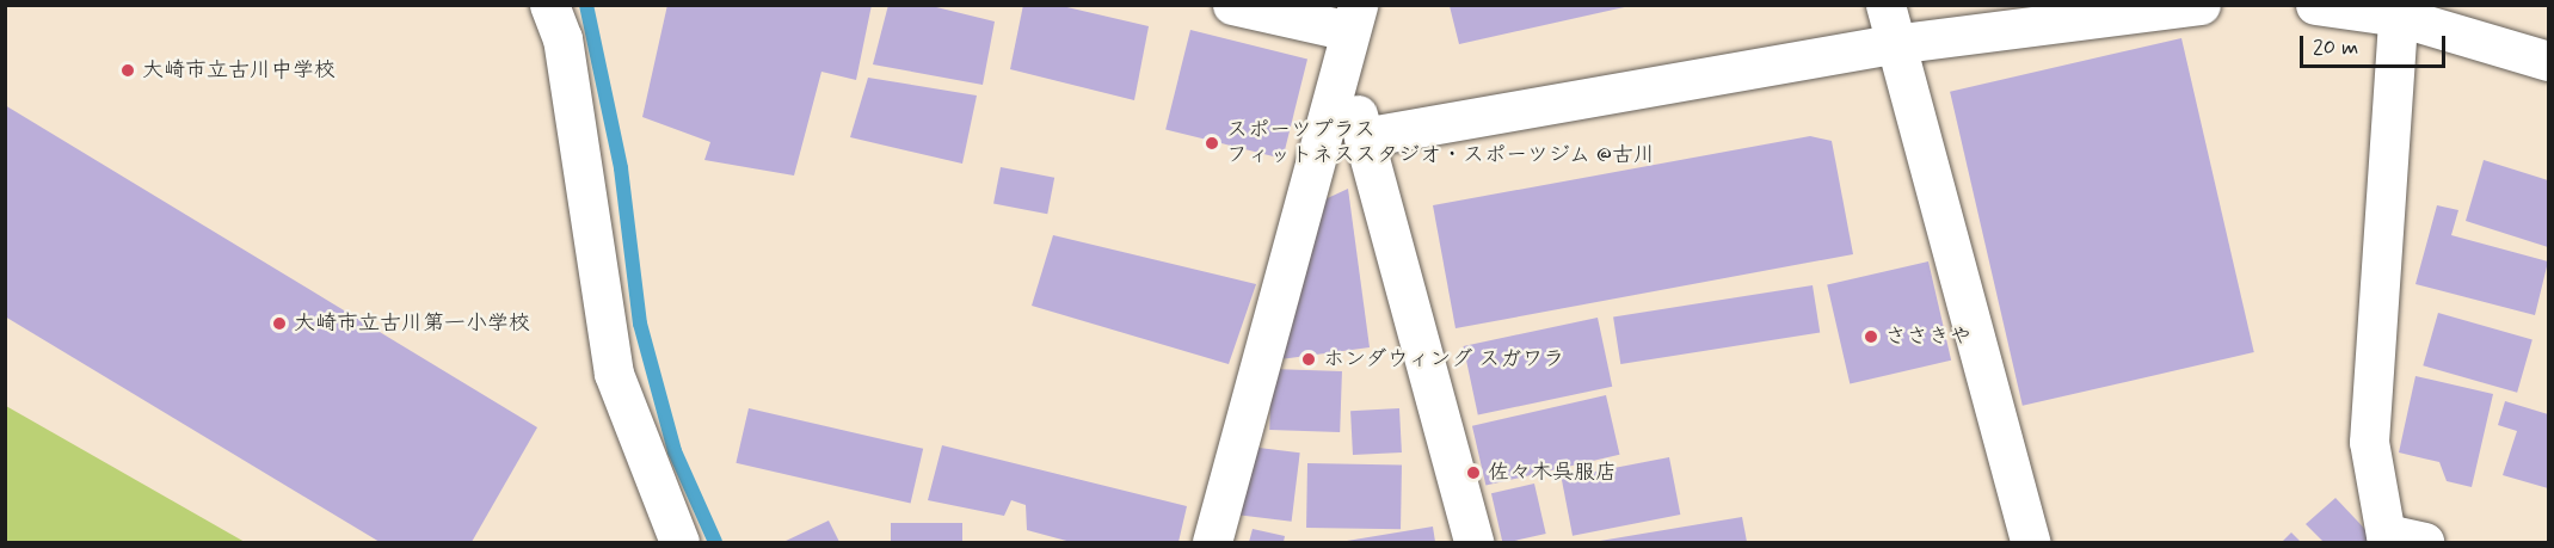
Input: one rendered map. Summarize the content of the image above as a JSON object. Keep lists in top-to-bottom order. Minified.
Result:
{"places":["大崎市立古川中学校","スポーツプラス フィットネススタジオ・スポーツジム @古川","大崎市立古川第一小学校","ささきや","ホンダウィング スガワラ","佐々木呉服店"],"scale_bar":"20 m"}
